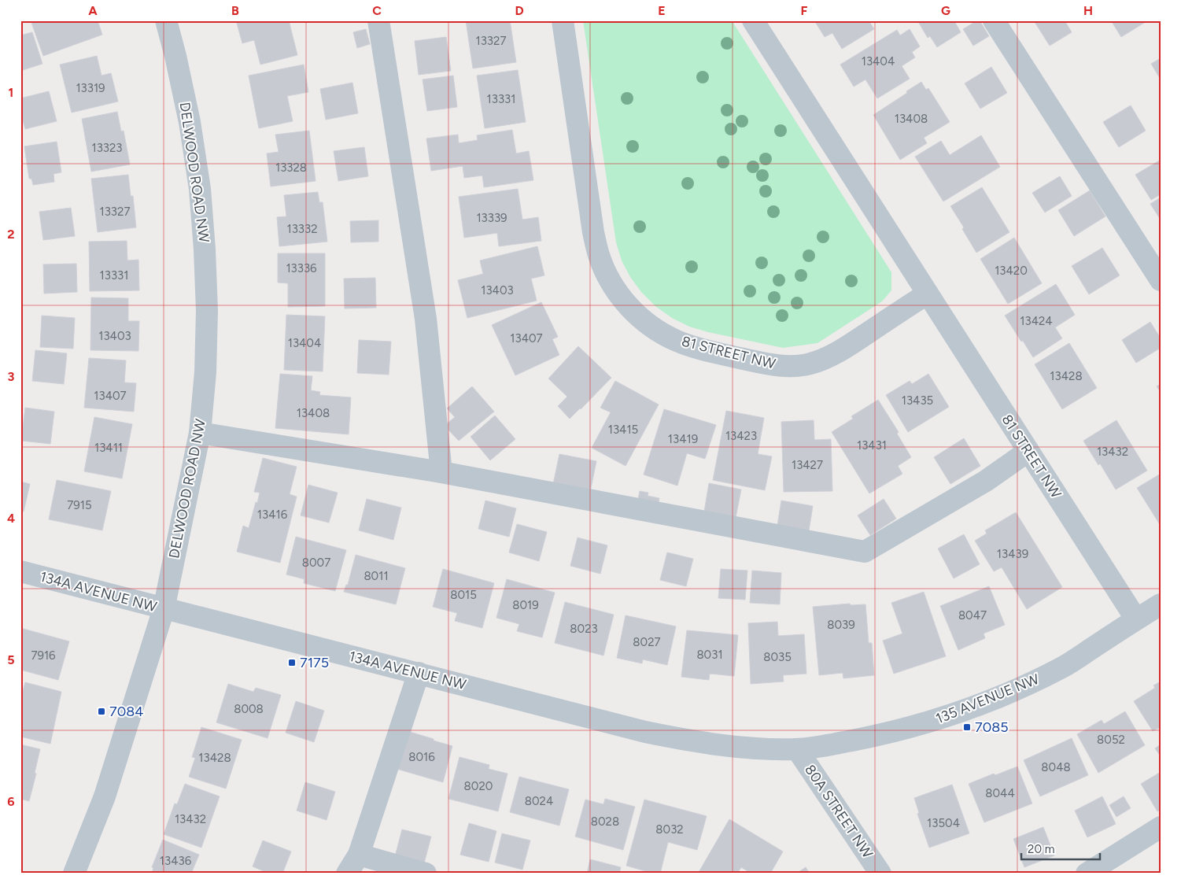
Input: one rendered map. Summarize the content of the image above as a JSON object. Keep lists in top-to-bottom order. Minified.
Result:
{"streets":{"street":["DELWOOD ROAD NW","81 STREET NW","134A AVENUE NW","135 AVENUE NW","80A STREET NW"]},"crossings":[["DELWOOD ROAD NW","134A AVENUE NW"],["81 STREET NW","135 AVENUE NW"],["134A AVENUE NW","135 AVENUE NW"],["134A AVENUE NW","80A STREET NW"],["135 AVENUE NW","80A STREET NW"]],"places":{"transit":["7175","7084","7085"]},"house_numbers":["13327","13404","13319","13331","13408","13323","13328","13327","13339","13332","13336","13420","13331","13403","13424","13403","13407","13404","13428","13407","13435","13408","13415","13423","13419","13431","13411","13432","13427","7915","13416","13439","8007","8011","8015","8019","8047","8039","8023","8027","8031","7916","8035","8008","8052","8016","13428","8048","8020","8044","8024","13432","8028","13504","8032","13436"],"scale_bar":"20 m","grid":{"columns":["A","B","C","D","E","F","G","H"],"rows":["1","2","3","4","5","6"]}}
